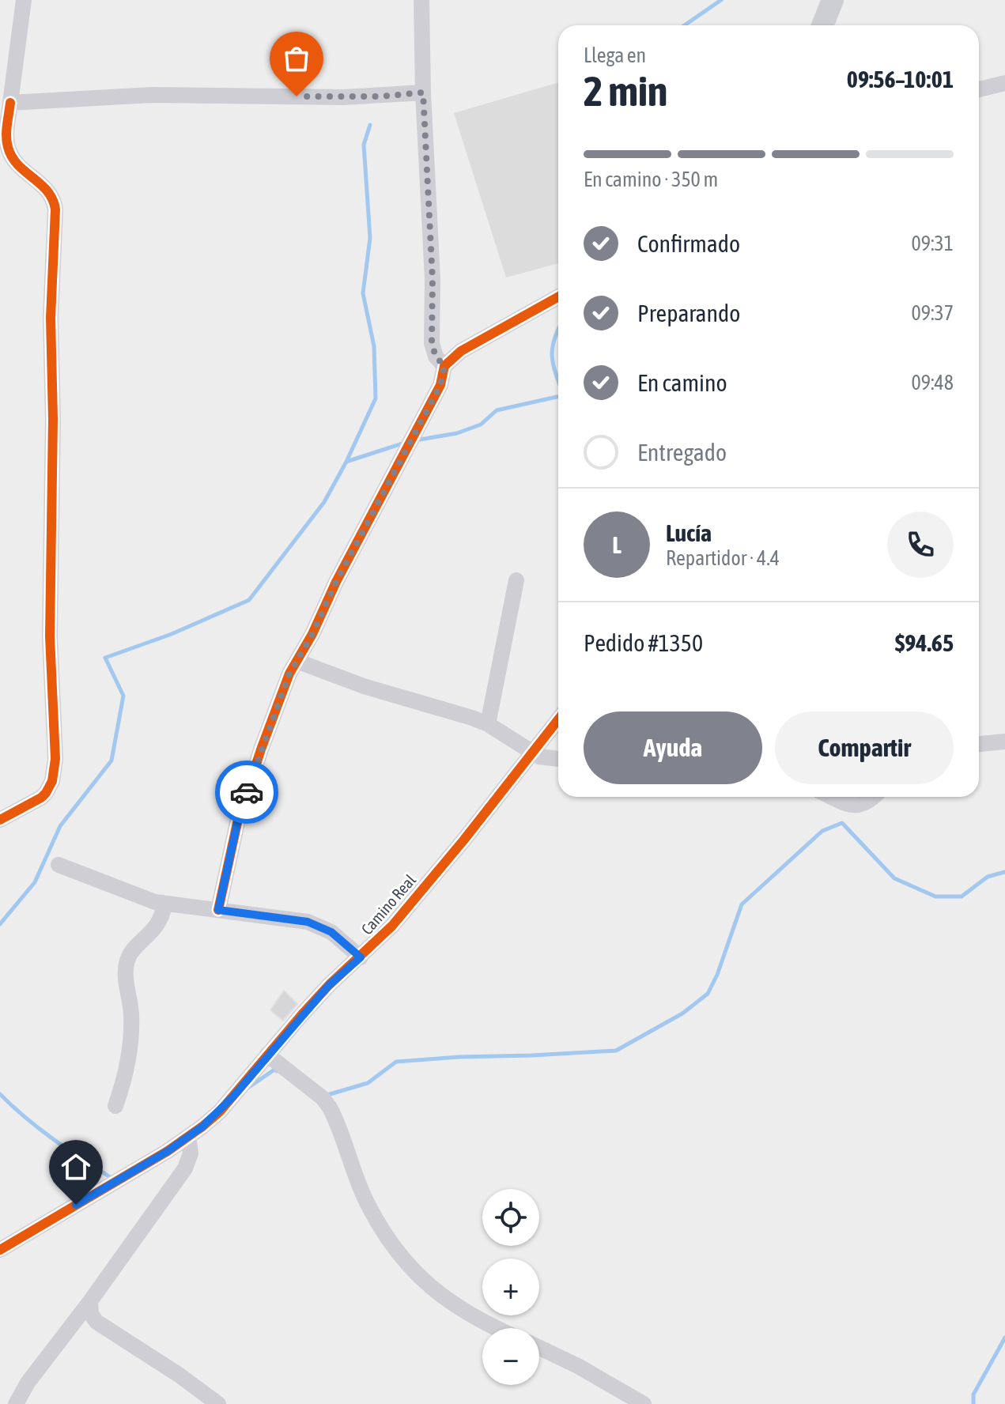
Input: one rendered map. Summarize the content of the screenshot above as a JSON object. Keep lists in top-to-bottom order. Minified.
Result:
{"streets":{"street":["Camino Real"]},"page":{"heading":["2 min","Llega en","09:56–10:01"],"panel":["Lucía","Repartidor · 4.4","Pedido #1350","$94.65"],"bar":"En camino · 350 m","list":[["Confirmado","09:31"],["Preparando","09:37"],["En camino","09:48"],"Entregado"],"round":"L","buttons":["Ayuda","Compartir"],"map_buttons":["+","−"]}}
